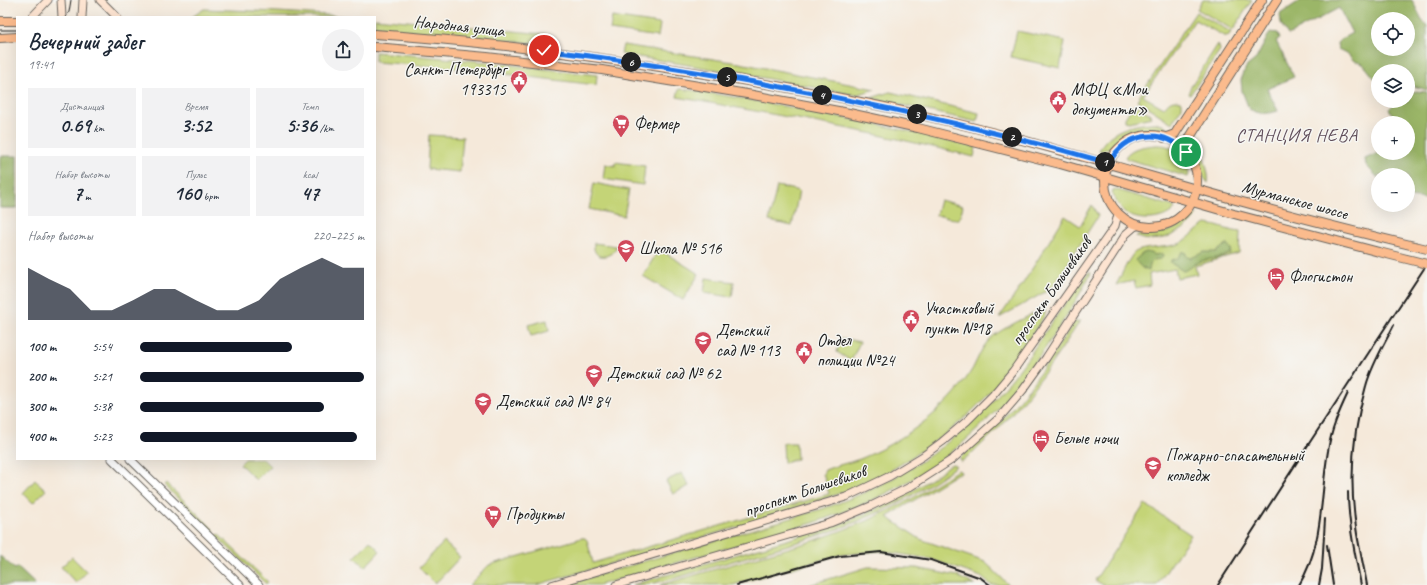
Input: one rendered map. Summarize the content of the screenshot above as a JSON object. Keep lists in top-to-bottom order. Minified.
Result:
{"streets":{"main road":["Народная улица","Мурманское шоссе","проспект Большевиков"]},"crossings":[["Народная улица","Мурманское шоссе"]],"districts":["СТАНЦИЯ НЕВА"],"places":{"public building":["Санкт-Петербург 193315","МФЦ «Мои документы»","Участковый пункт №18","Отдел полиции №24"],"supermarket":["Фермер","Продукты"],"school or university":["Школа № 516","Детский сад № 113","Детский сад № 62","Детский сад № 84","Пожарно-спасательный колледж"],"hotel":["Флогистон","Белые ночи"]},"page":{"map_buttons":["+","−"],"heading":["Вечерний забег","19:41"],"pins":["6","5","4","3","2","1"],"stats":[["Дистанция","0.69 km"],["Время","3:52"],["Темп","5:36 /km"],["Набор высоты","7 m"],["Пульс","160 bpm"],["kcal","47"]],"chart":["Набор высоты","220–225 m"],"list":[{"name":"100 m","note":"5:54"},{"name":"200 m","note":"5:21"},{"name":"300 m","note":"5:38"},{"name":"400 m","note":"5:23"}]}}
